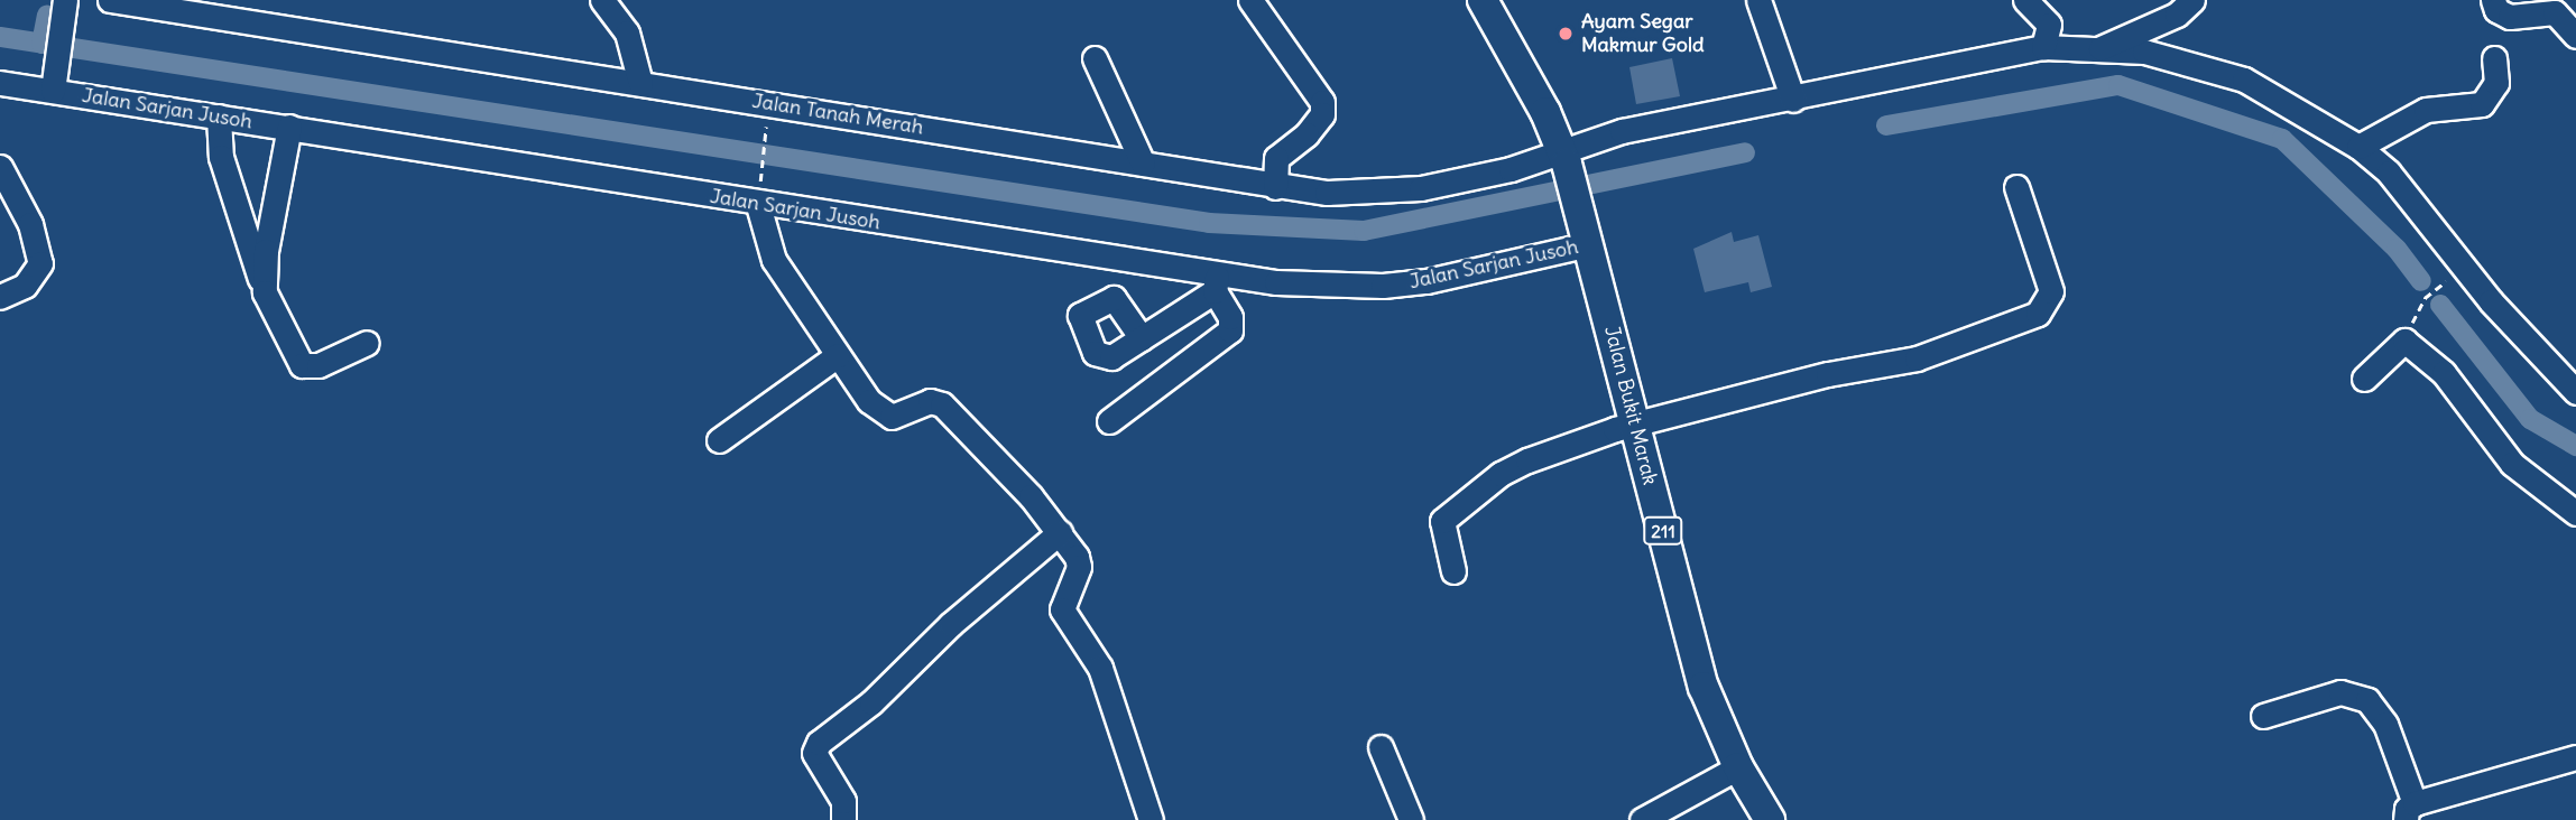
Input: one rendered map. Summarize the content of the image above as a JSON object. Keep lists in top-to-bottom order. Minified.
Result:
{"streets":{"main road":["Jalan Bukit Marak","211"],"street":["Jalan Sarjan Jusoh","Jalan Tanah Merah"]},"crossings":[["Jalan Sarjan Jusoh","Jalan Bukit Marak"],["Jalan Tanah Merah","Jalan Bukit Marak"],["Jalan Tanah Merah","211"],["Jalan Bukit Marak","211"]],"places":["Ayam Segar Makmur Gold"]}
